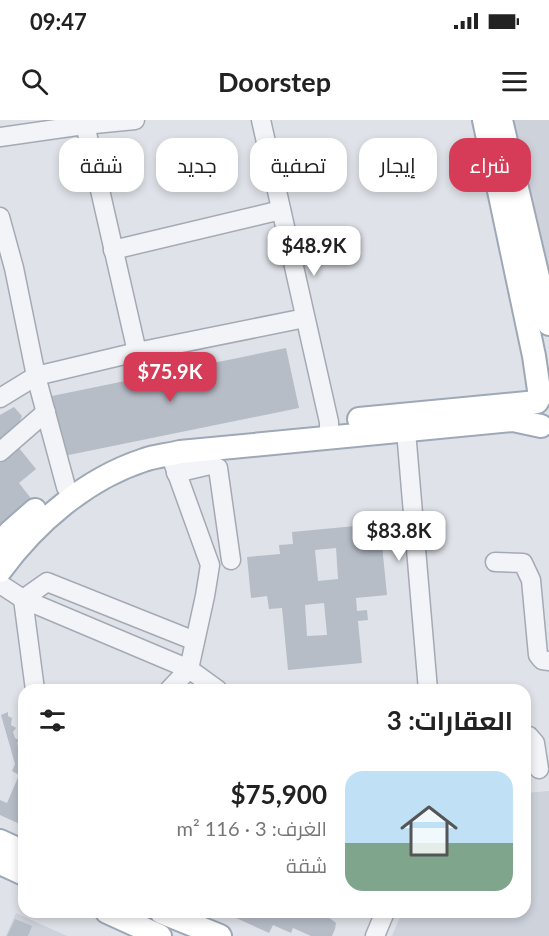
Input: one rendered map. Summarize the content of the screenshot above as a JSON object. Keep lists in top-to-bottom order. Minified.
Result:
{"page":{"status":"09:47","header":"Doorstep","chip":["شراء","إيجار","تصفية","جديد","شقة"],"price":["$48.9K","$75.9K","$83.8K"],"heading":"العقارات: 3","list":[{"name":"$75,900","note":"الغرف: 3 · 116 m² · شقة"}]}}
